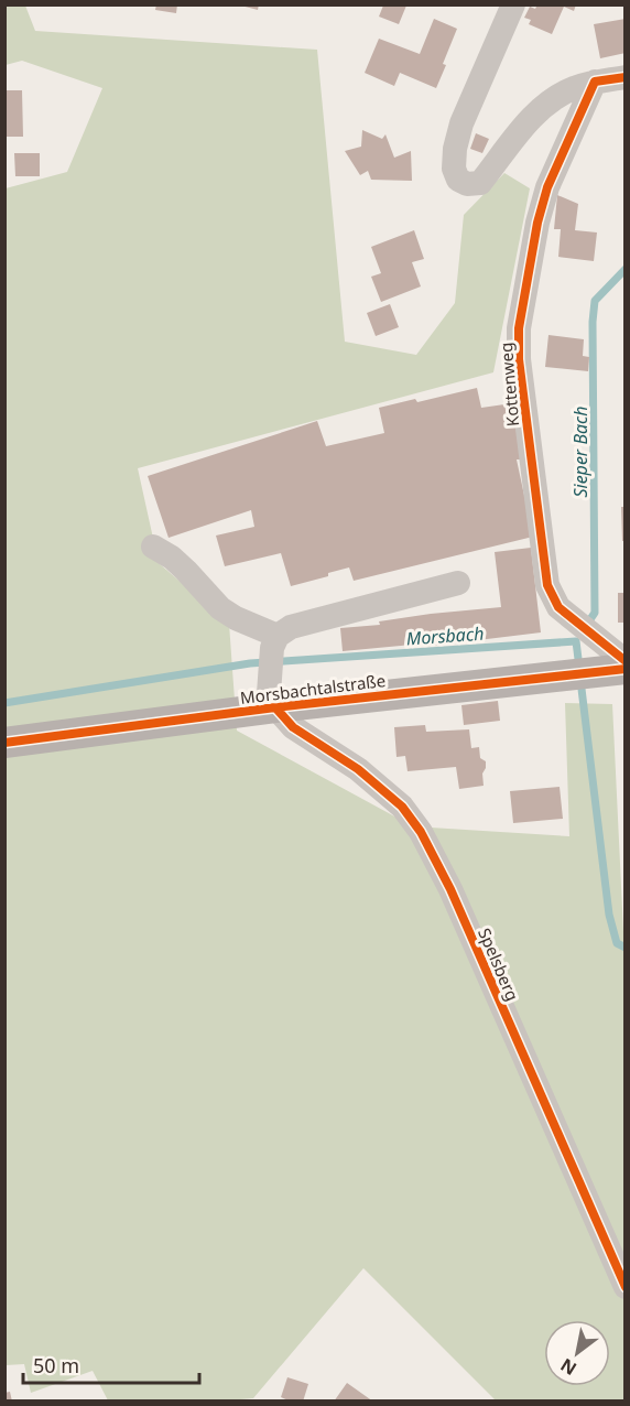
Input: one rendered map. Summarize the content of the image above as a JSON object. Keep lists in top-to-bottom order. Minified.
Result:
{"streets":{"main road":["Morsbachtalstraße"],"street":["Kottenweg","Spelsberg"]},"crossings":[["Morsbachtalstraße","Spelsberg"]],"water":["Sieper Bach","Morsbach"],"scale_bar":"50 m","north":"bottom left"}
